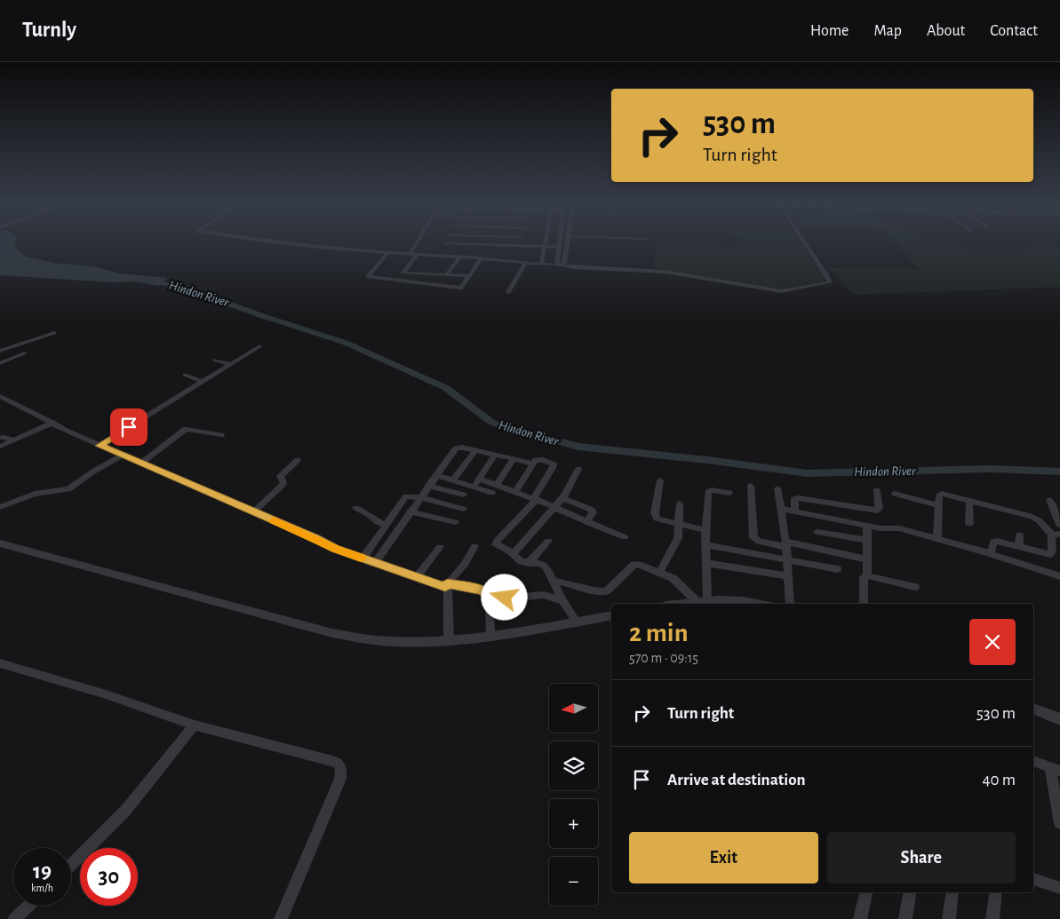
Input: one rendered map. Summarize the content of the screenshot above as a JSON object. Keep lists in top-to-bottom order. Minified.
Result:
{"water":["Hindon River"],"north":"left","page":{"header":"Turnly","nav":["Home","Map","About","Contact"],"turn":["530 m","Turn right"],"heading":["2 min","570 m · 09:15"],"list":[{"name":"Turn right","value":"530 m"},{"name":"Arrive at destination","value":"40 m"}],"map_buttons":["+","−"],"buttons":["Exit","Share"],"speed":"19 km/h","limit":"30"}}
